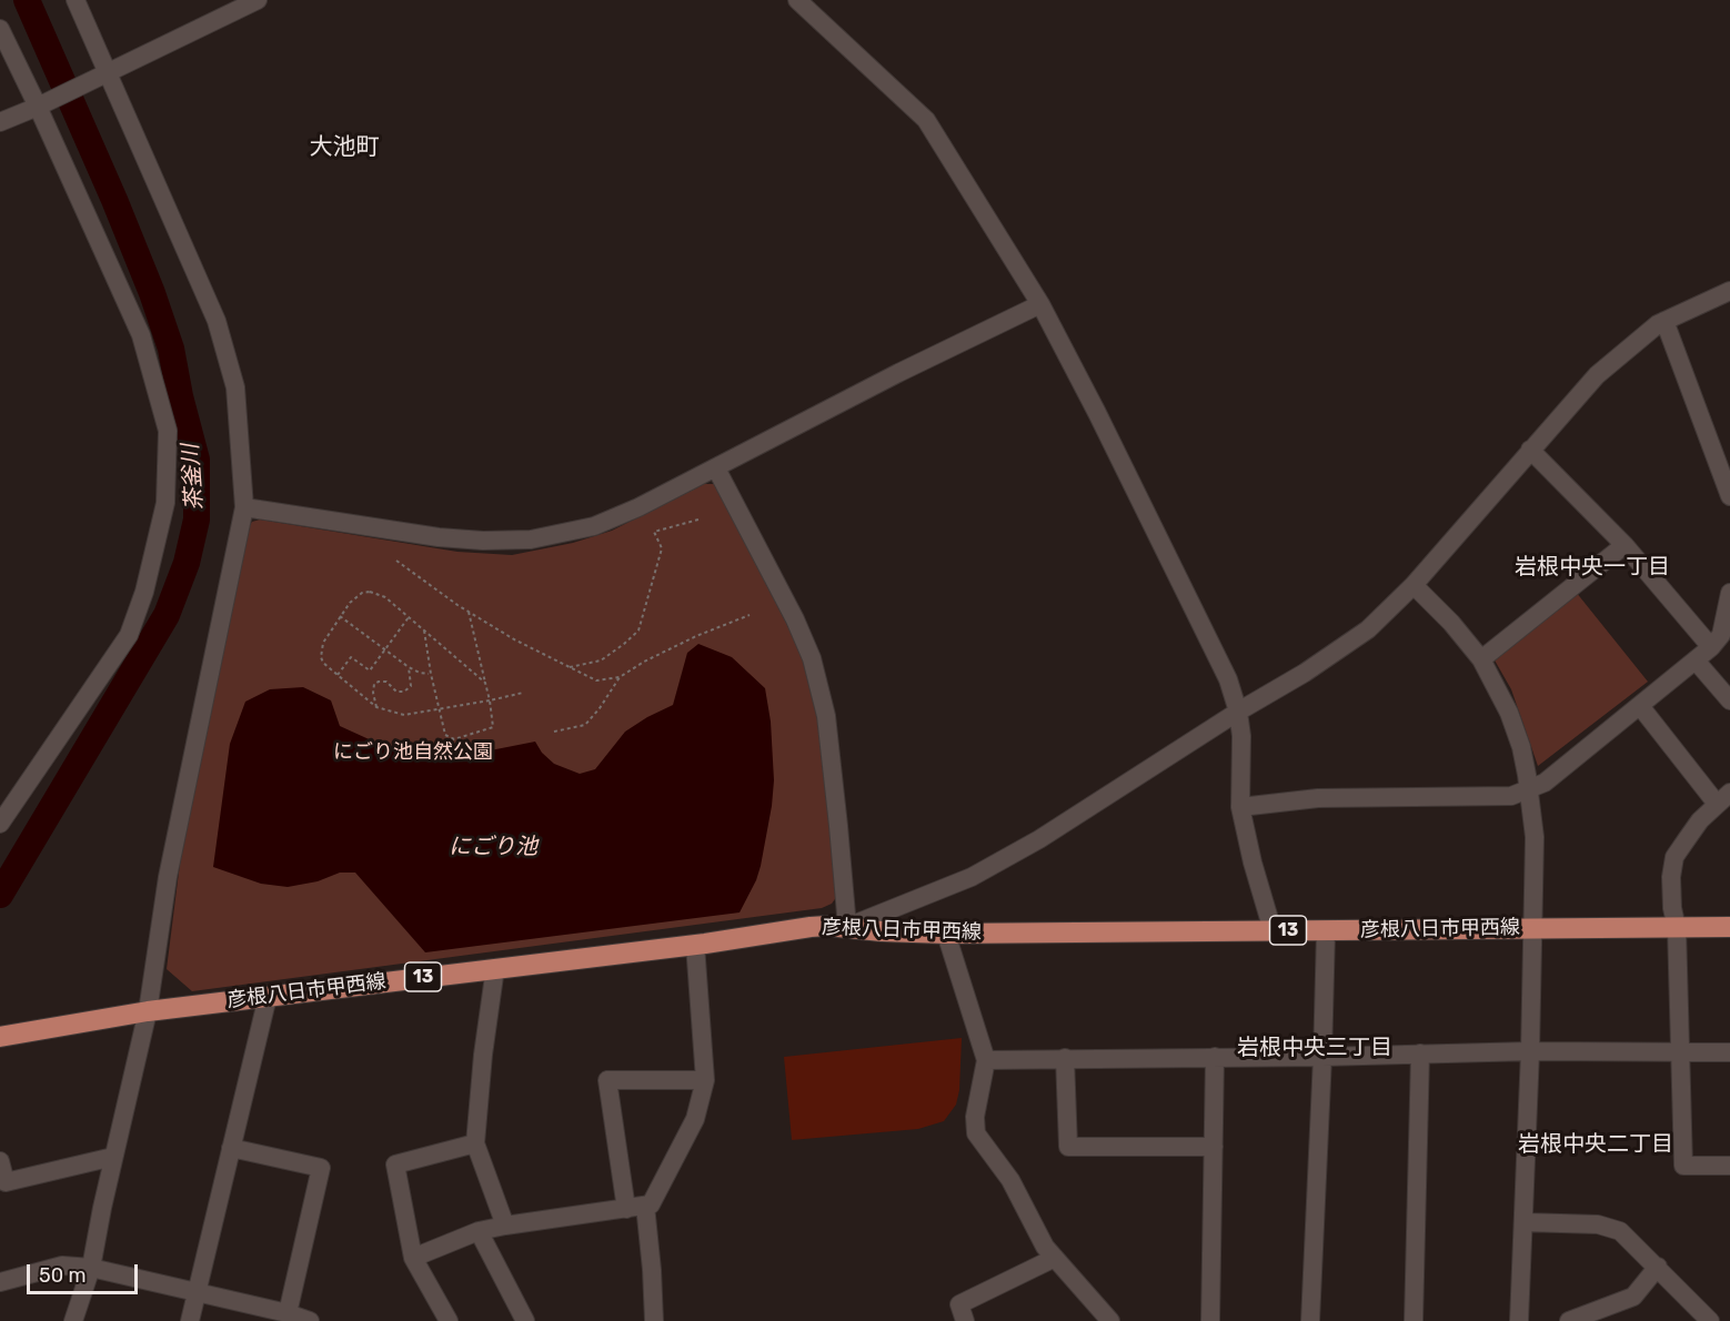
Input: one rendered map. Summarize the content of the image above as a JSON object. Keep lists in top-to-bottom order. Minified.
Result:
{"streets":{"main road":["彦根八日市甲西線","13"]},"districts":["大池町","岩根中央一丁目","岩根中央三丁目","岩根中央二丁目"],"water":["茶釜川","にごり池"],"parks":["にごり池自然公園"],"scale_bar":"50 m"}
